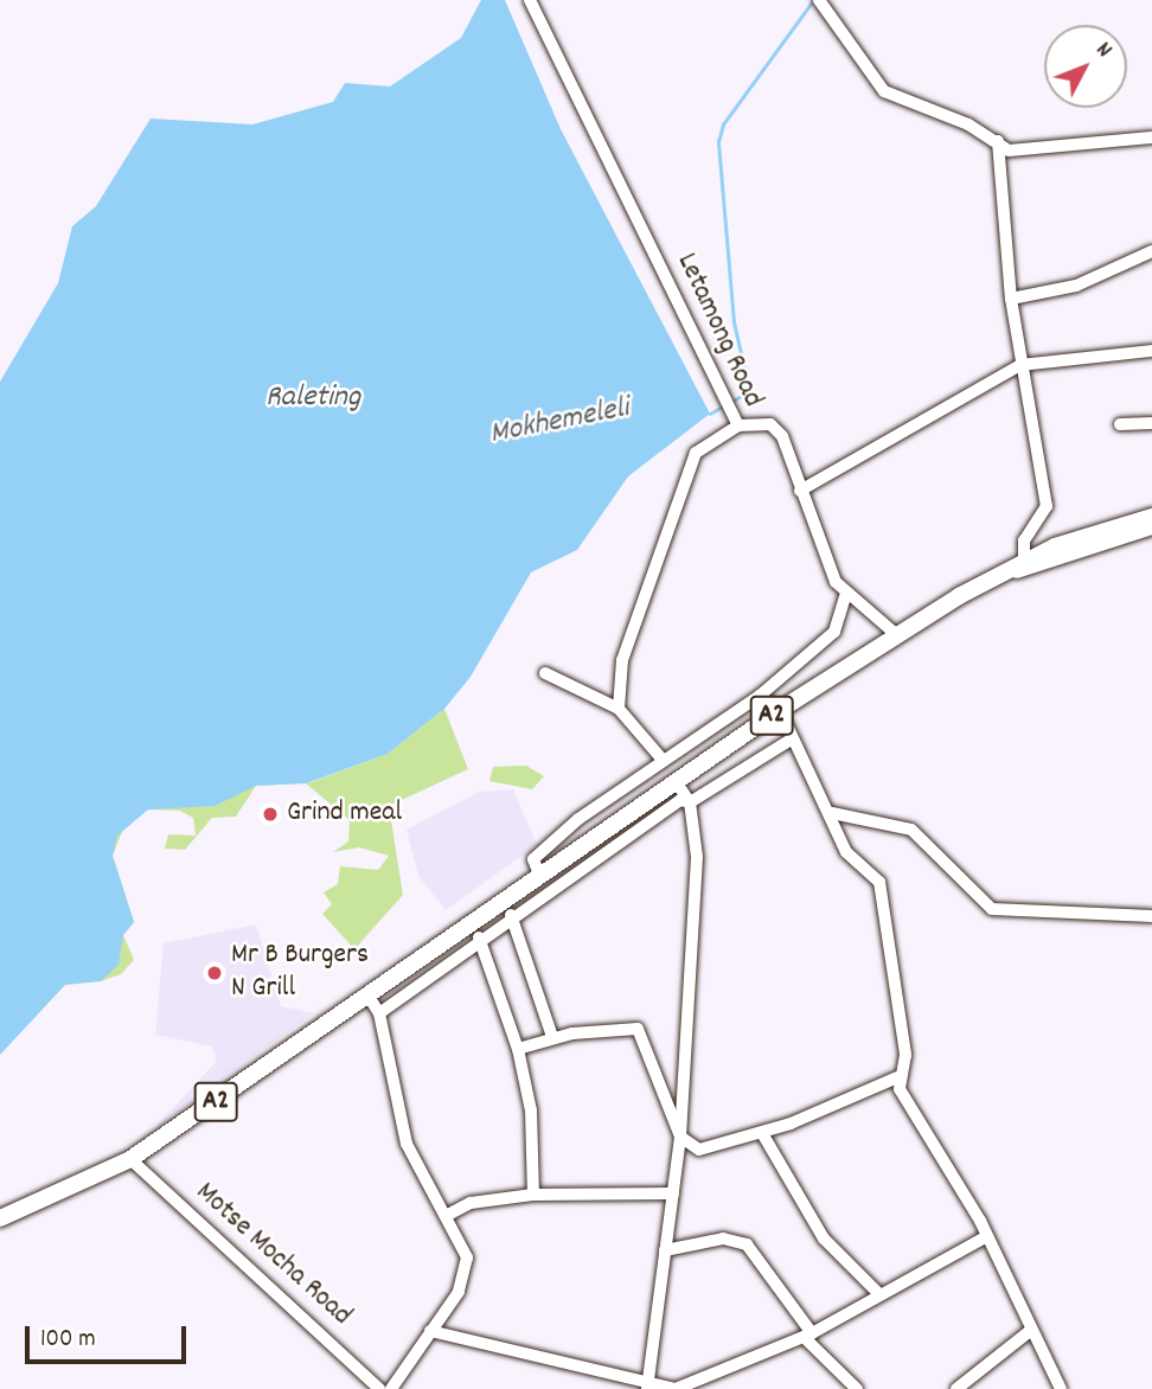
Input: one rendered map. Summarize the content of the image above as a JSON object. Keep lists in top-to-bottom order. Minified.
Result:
{"streets":{"main road":["A2"],"street":["Letamong Road","Motse Mocha Road"]},"crossings":[["A2","Motse Mocha Road"]],"water":["Raleting","Mokhemeleli"],"places":["Grind meal","Mr B Burgers N Grill"],"scale_bar":"100 m","north":"top right"}
